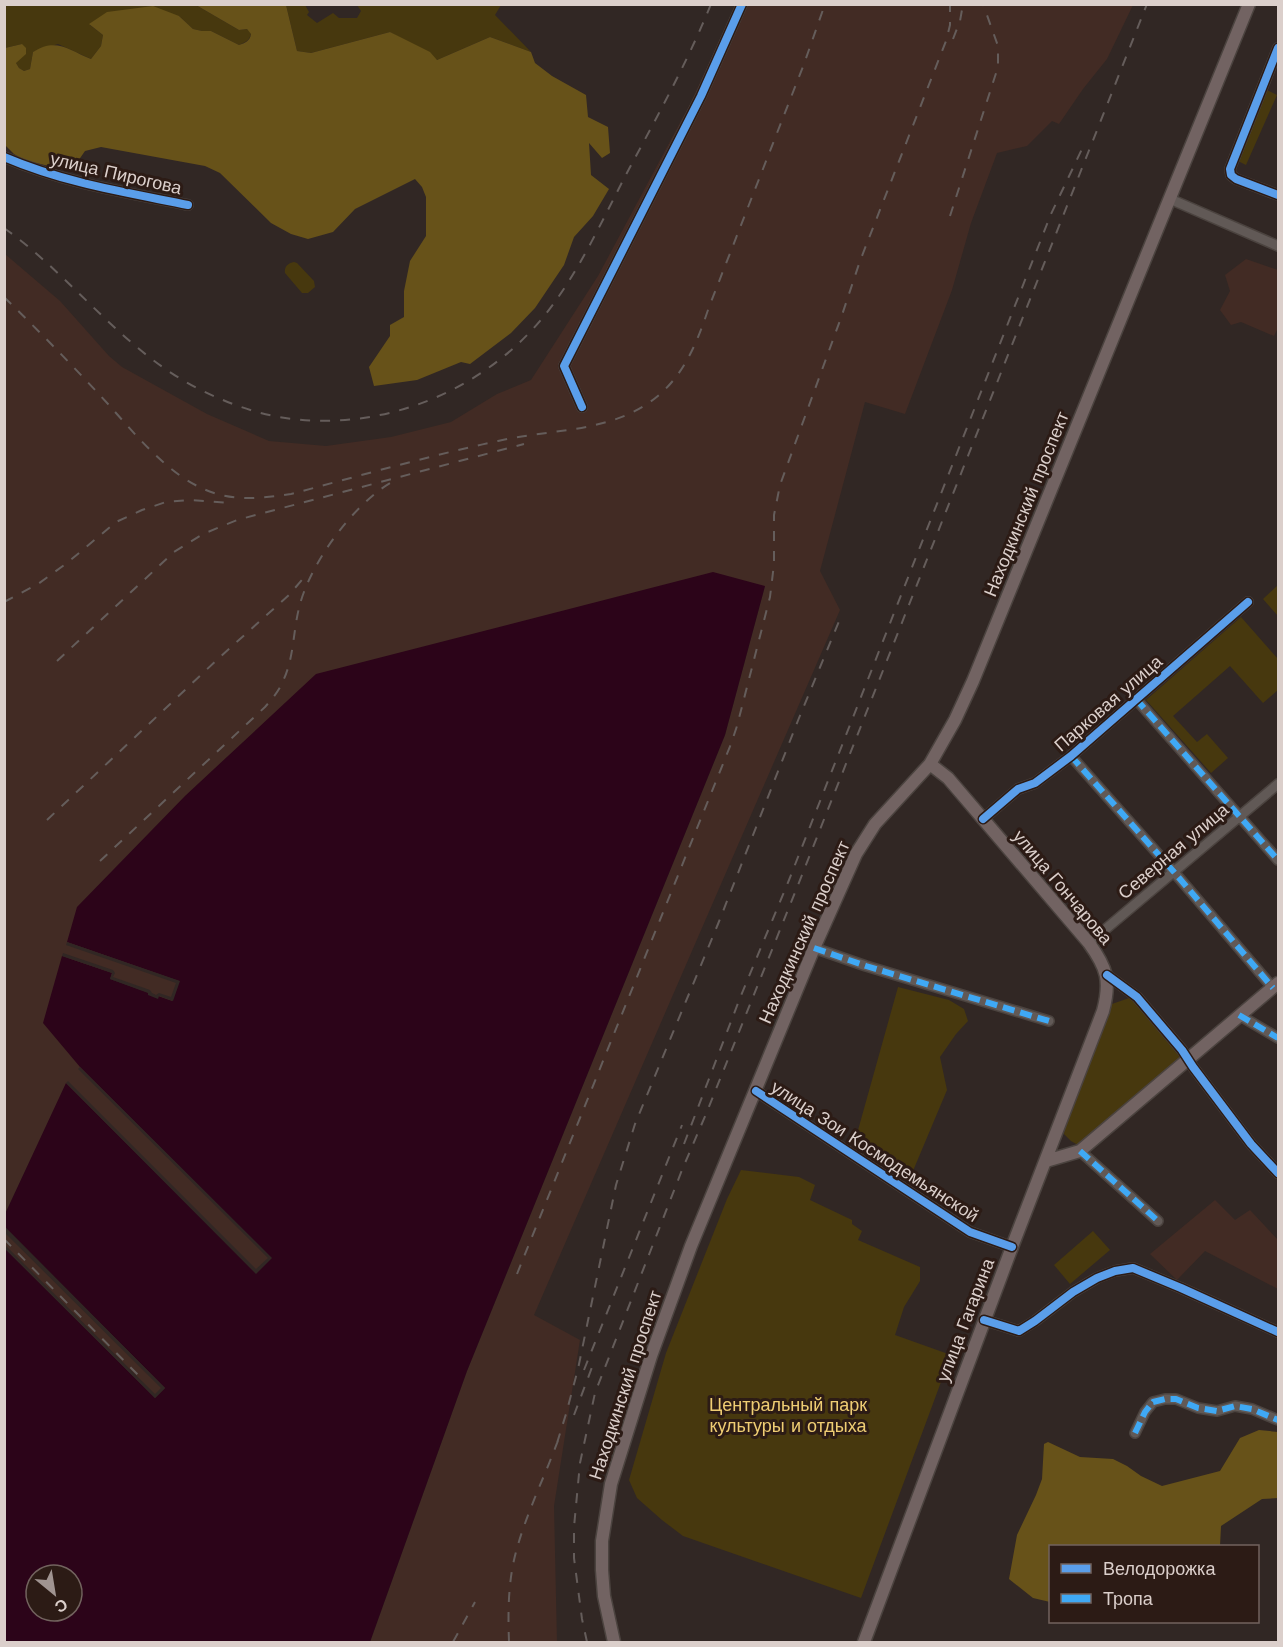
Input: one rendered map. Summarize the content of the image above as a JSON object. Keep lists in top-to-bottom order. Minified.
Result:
{"streets":{"main road":["Находкинский проспект","улица Гончарова","улица Гагарина"],"street":["улица Пирогова","Парковая улица","Северная улица","улица Зои Космодемьянской"]},"crossings":[["Находкинский проспект","улица Гончарова"],["Находкинский проспект","улица Зои Космодемьянской"],["Парковая улица","улица Гончарова"],["Северная улица","улица Гончарова"],["улица Гончарова","улица Гагарина"],["улица Зои Космодемьянской","улица Гагарина"]],"parks":["Центральный парк культуры и отдыха"],"legend":["Велодорожка","Тропа"],"north":"bottom right"}
